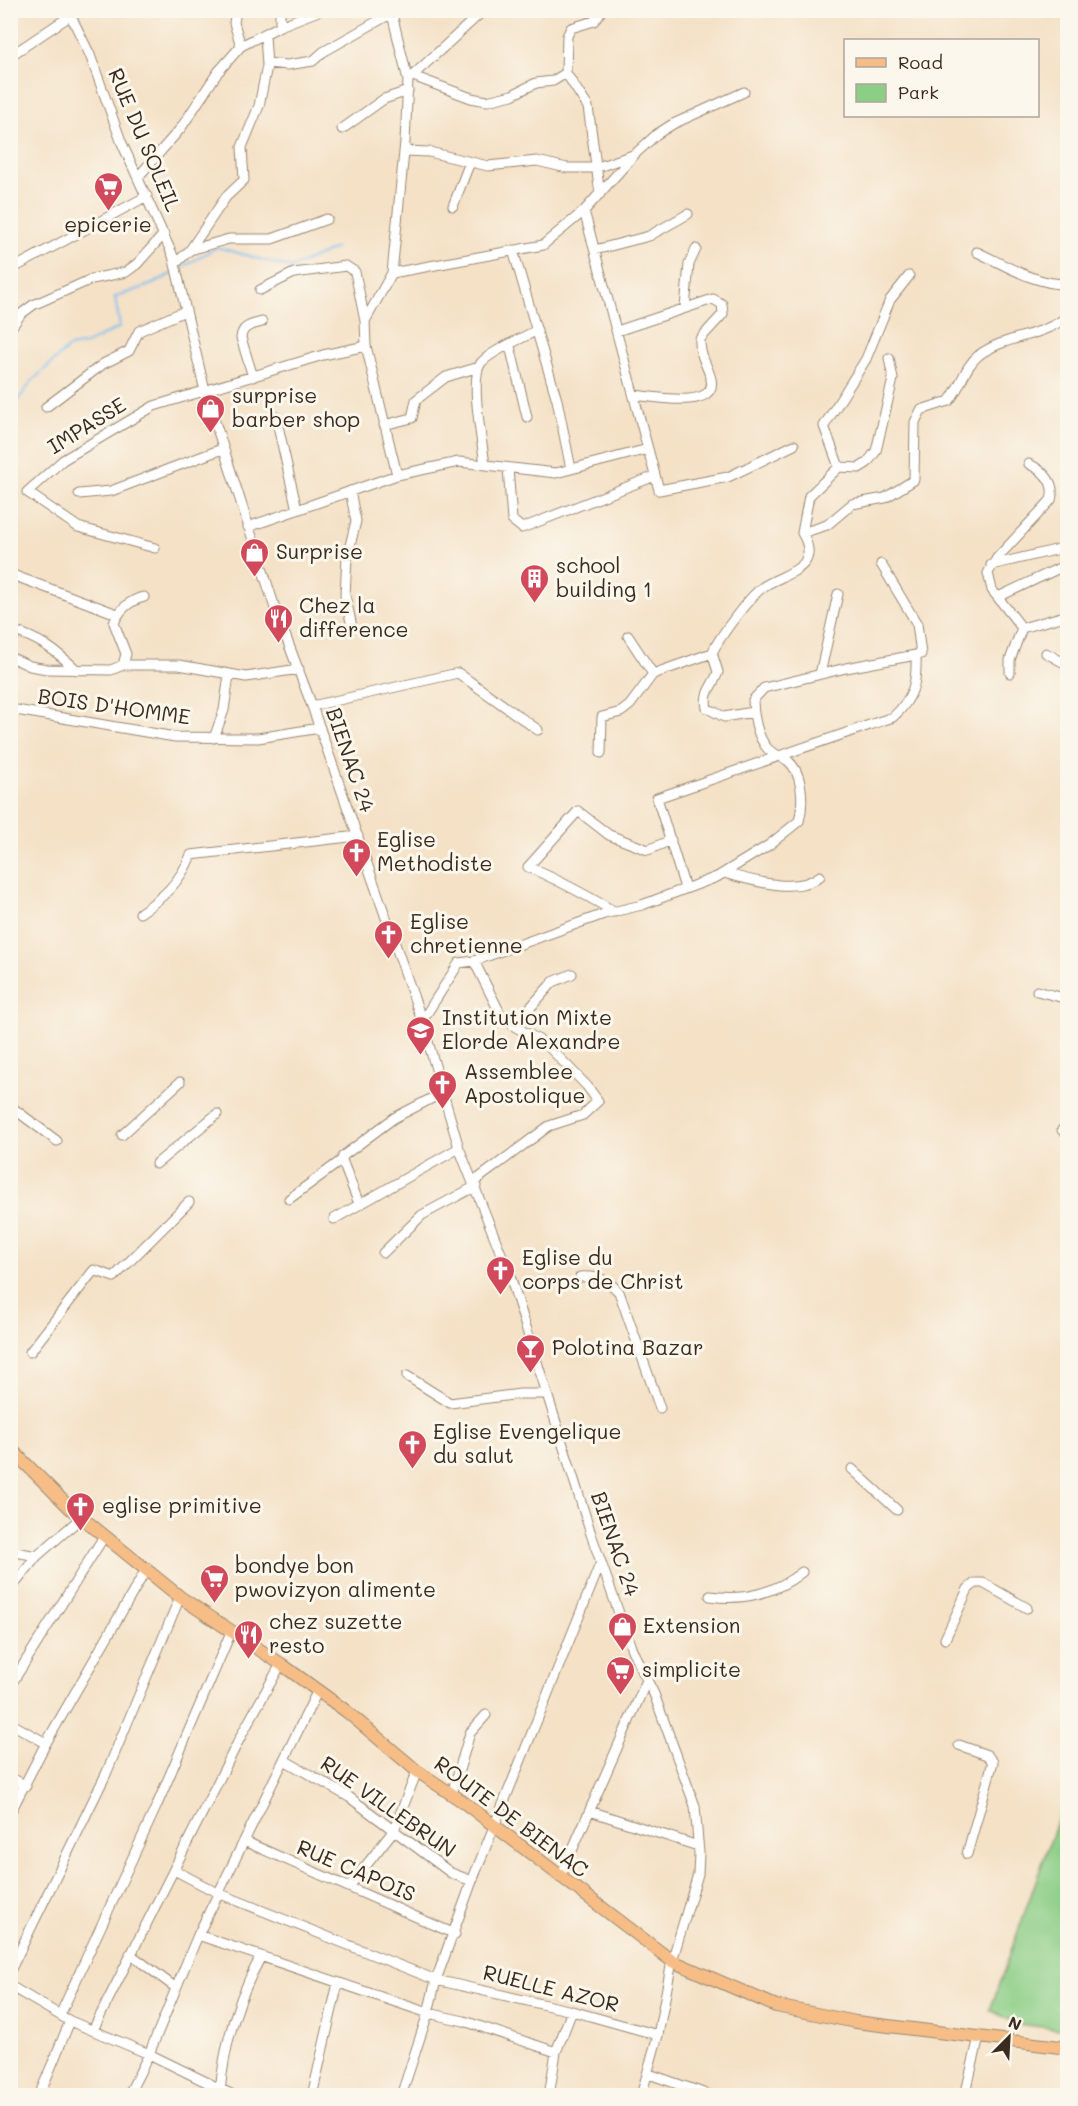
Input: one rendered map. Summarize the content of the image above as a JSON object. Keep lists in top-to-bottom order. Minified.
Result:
{"streets":{"main road":["ROUTE DE BIENAC"],"street":["RUE DU SOLEIL","IMPASSE","BOIS D'HOMME","BIENAC 24","RUE VILLEBRUN","RUE CAPOIS","RUELLE AZOR"]},"crossings":[["RUE DU SOLEIL","BIENAC 24"],["IMPASSE","BIENAC 24"],["BOIS D'HOMME","BIENAC 24"],["BIENAC 24","ROUTE DE BIENAC"],["BIENAC 24","RUELLE AZOR"]],"places":{"supermarket":["epicerie","bondye bon pwovizyon alimente","simplicite"],"shop":["surprise barber shop","Surprise","Extension"],"building":["school building 1"],"restaurant":["Chez la difference","chez suzette resto"],"church":["Eglise Methodiste","Eglise chretienne","Assemblee Apostolique","Eglise du corps de Christ","Eglise Evengelique du salut","eglise primitive"],"school or university":["Institution Mixte Elorde Alexandre"],"bar":["Polotina Bazar"]},"legend":["Road","Park"],"north":"top right"}
